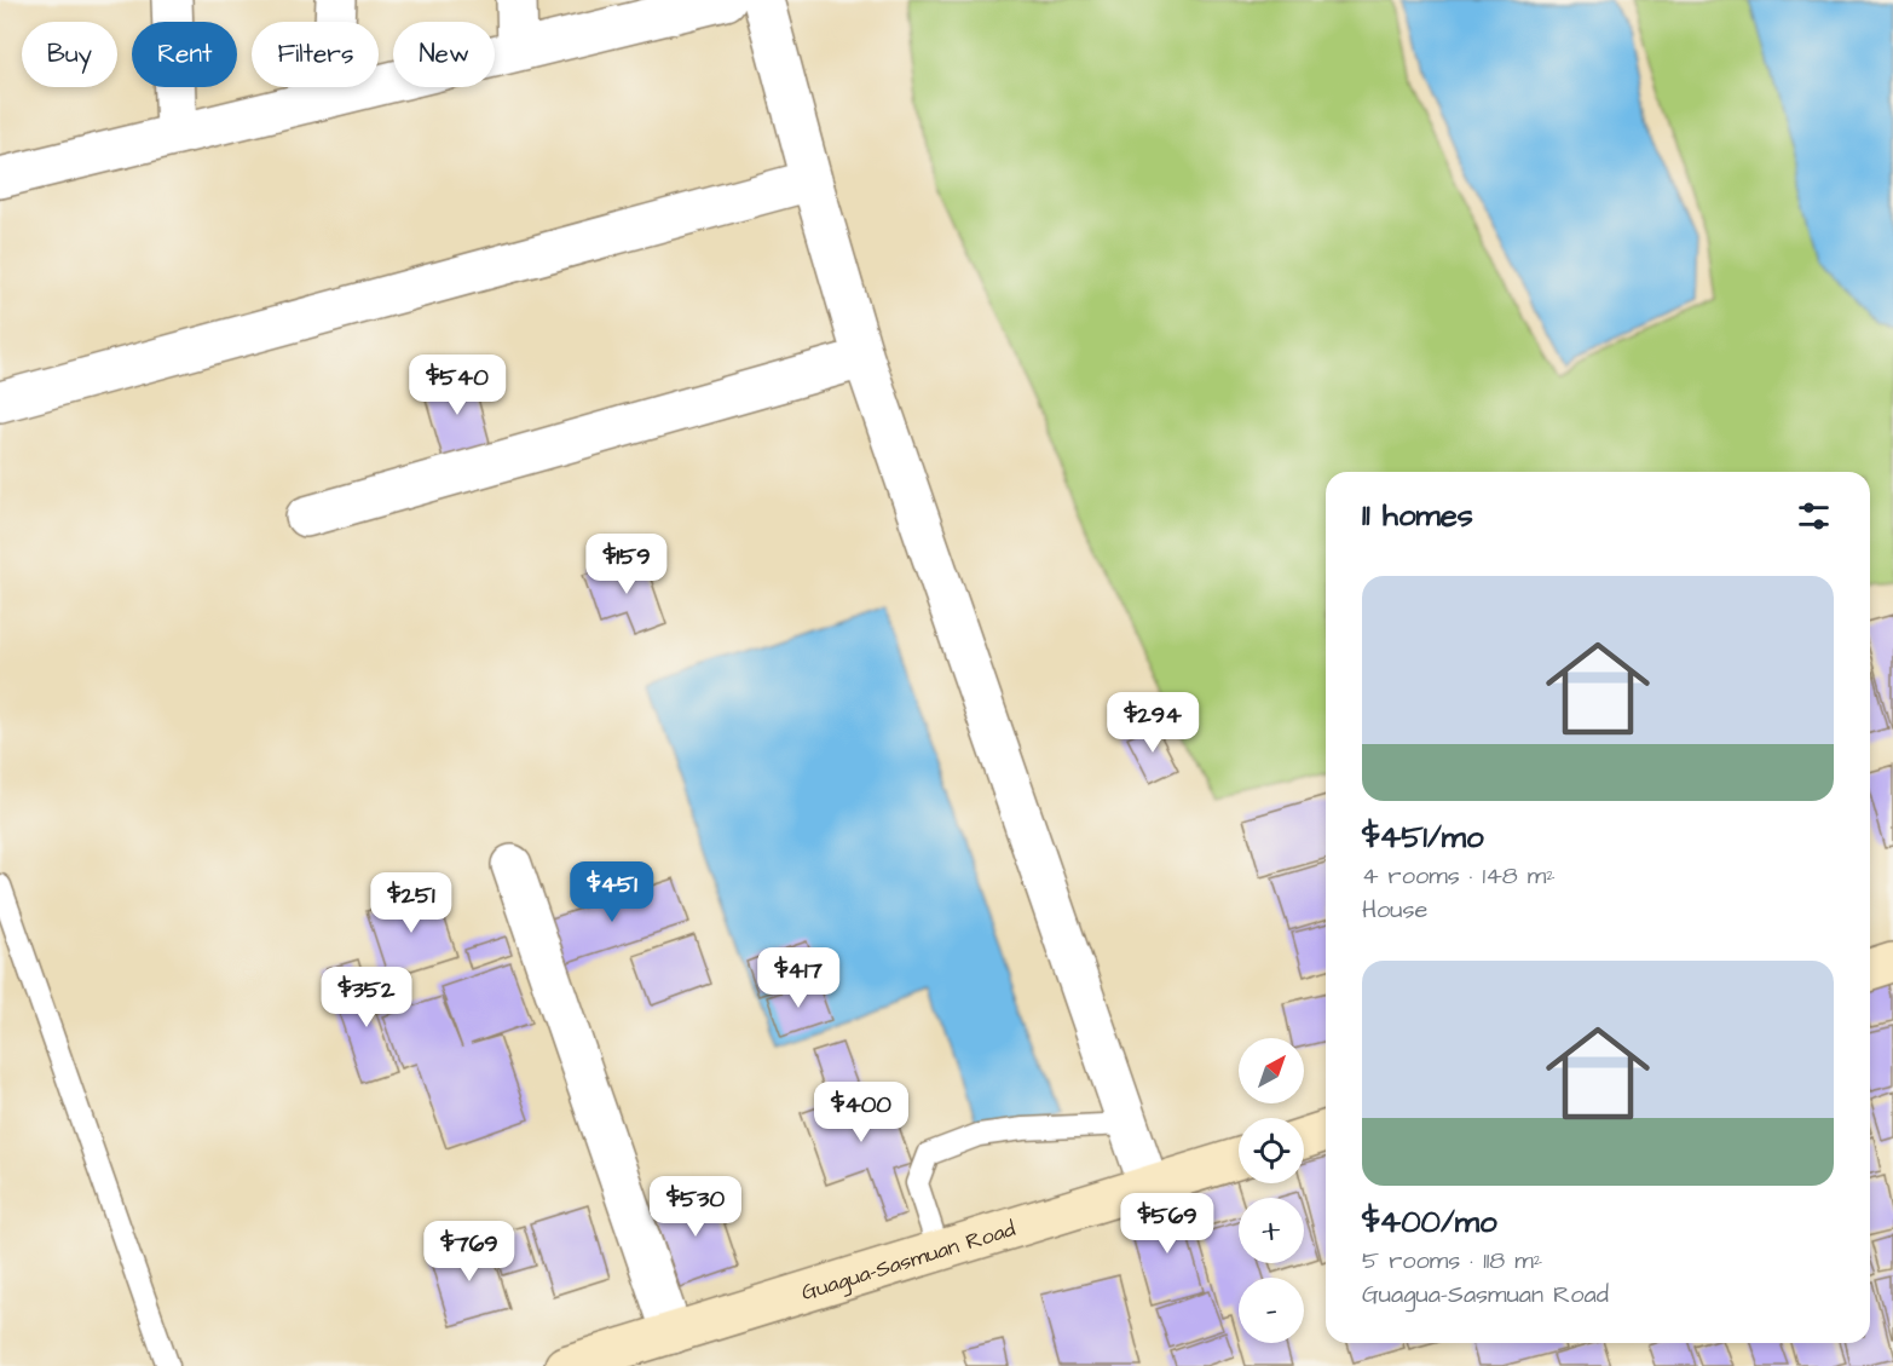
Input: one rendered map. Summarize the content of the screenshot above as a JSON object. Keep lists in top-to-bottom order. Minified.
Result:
{"streets":{"main road":["Guagua-Sasmuan Road"]},"north":"top right","page":{"chip":["Buy","Rent","Filters","New"],"price":["$540","$159","$294","$451","$251","$417","$352","$400","$530","$569","$769"],"heading":"11 homes","list":[{"name":"$451/mo","note":"4 rooms · 148 m² · House"},{"name":"$400/mo","note":"5 rooms · 118 m² · Guagua-Sasmuan Road"}],"map_buttons":["+","−"]}}
